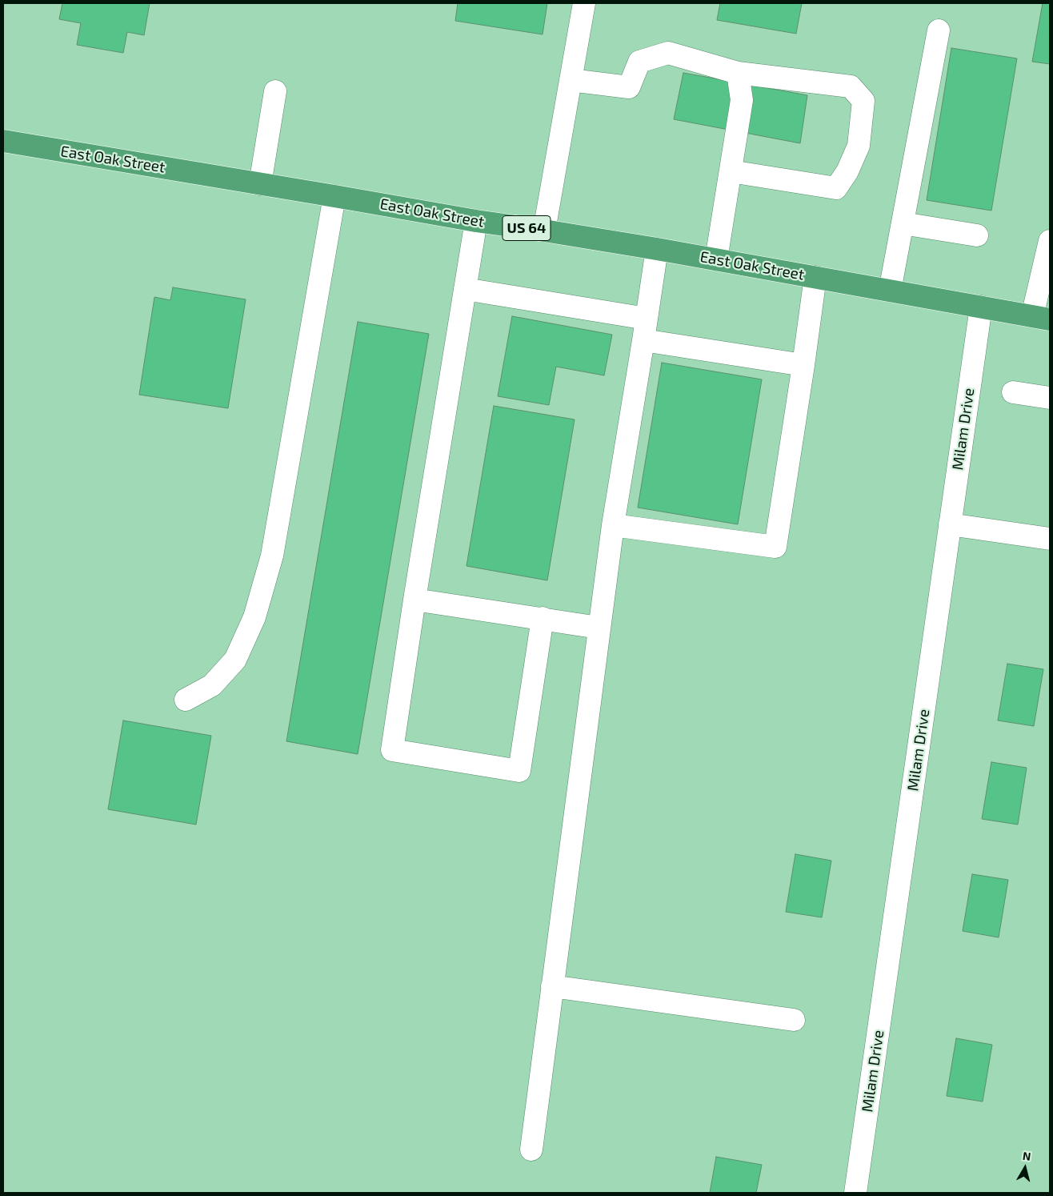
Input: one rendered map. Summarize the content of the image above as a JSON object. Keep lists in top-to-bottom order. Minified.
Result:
{"streets":{"highway":["East Oak Street","US 64"],"street":["Milam Drive"]},"crossings":[["East Oak Street","Milam Drive"]],"north":"top"}
